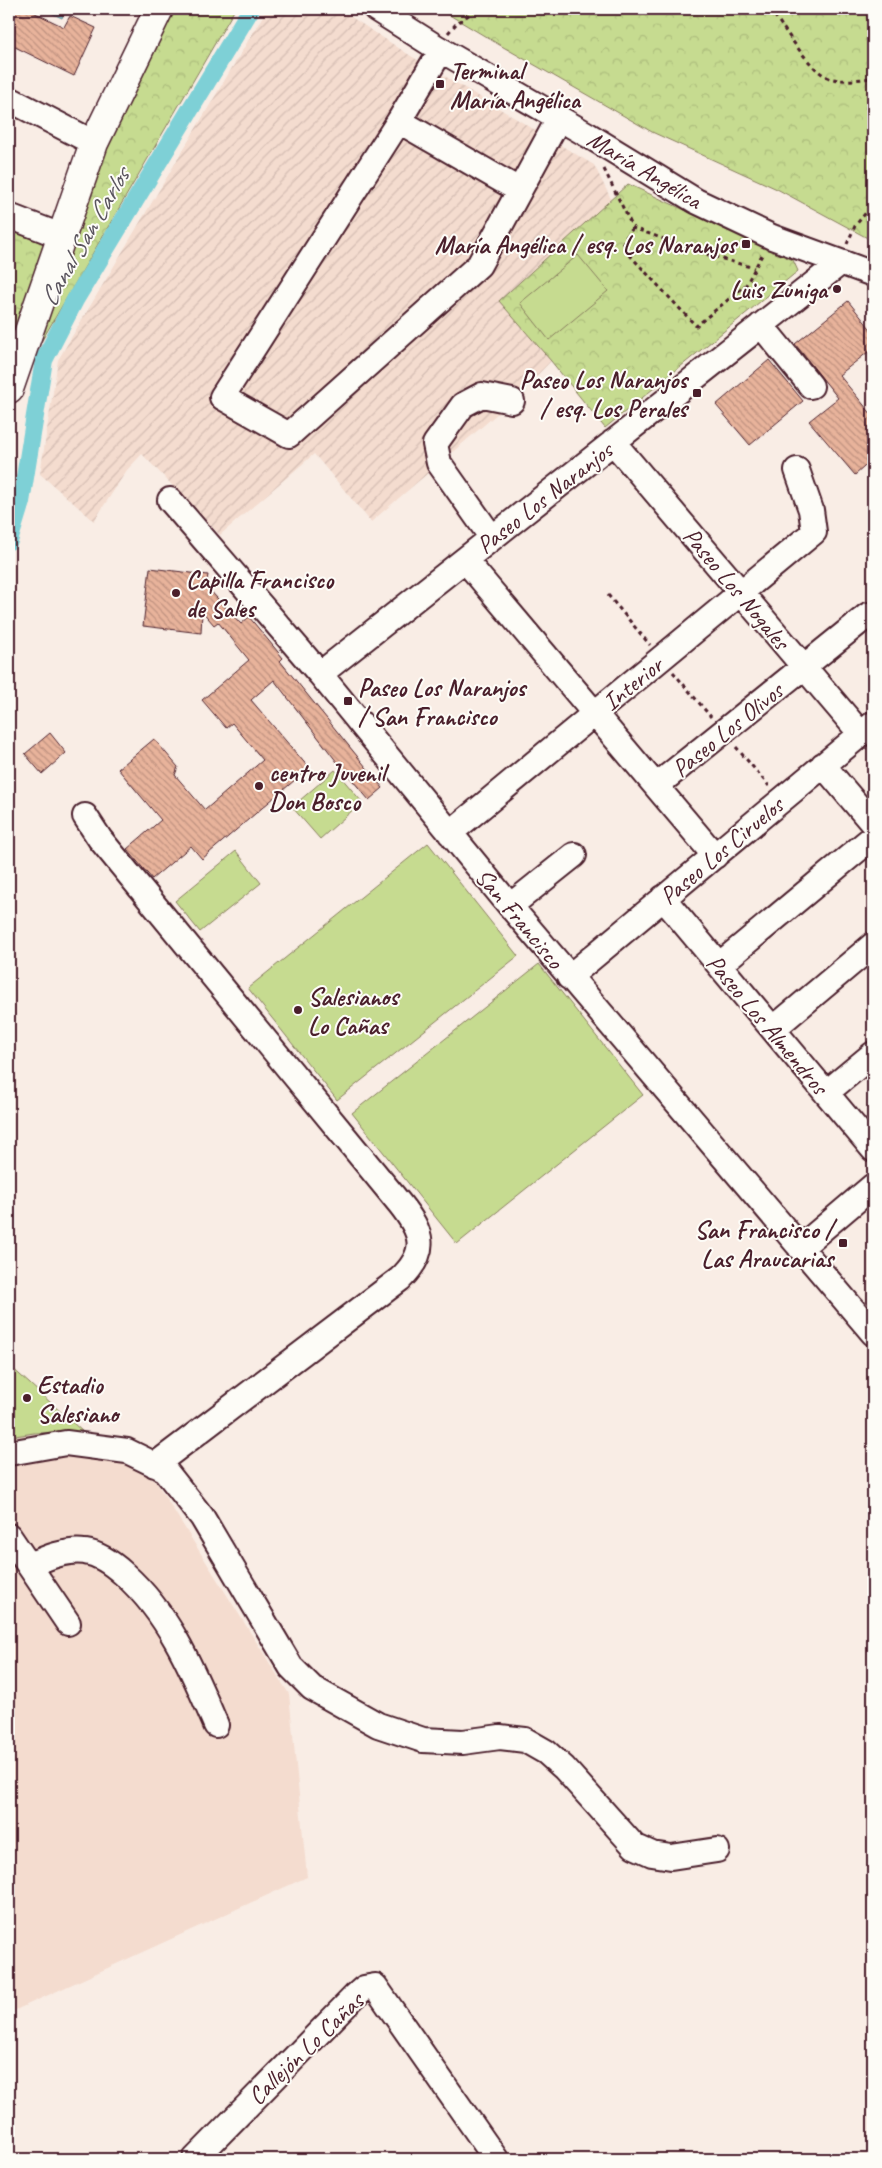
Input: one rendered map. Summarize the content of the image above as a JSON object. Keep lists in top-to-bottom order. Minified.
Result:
{"streets":{"street":["María Angélica","Paseo Los Naranjos","Paseo Los Nogales","Interior","Paseo Los Olivos","Paseo Los Ciruelos","San Francisco","Paseo Los Almendros","Callejón Lo Cañas"]},"crossings":[["María Angélica","Paseo Los Naranjos"],["Paseo Los Naranjos","Paseo Los Nogales"],["Paseo Los Naranjos","San Francisco"],["Paseo Los Nogales","Interior"],["Paseo Los Nogales","Paseo Los Olivos"],["Paseo Los Nogales","Paseo Los Ciruelos"],["Interior","San Francisco"],["Paseo Los Ciruelos","San Francisco"],["Paseo Los Ciruelos","Paseo Los Almendros"]],"water":["Canal San Carlos"],"places":{"transit":["Terminal María Angélica","María Angélica / esq. Los Naranjos","Paseo Los Naranjos / esq. Los Perales","Paseo Los Naranjos / San Francisco","San Francisco / Las Araucarias"],"other":["Luis Zuniga","Capilla Francisco de Sales","centro Juvenil Don Bosco","Salesianos Lo Cañas","Estadio Salesiano"]}}
